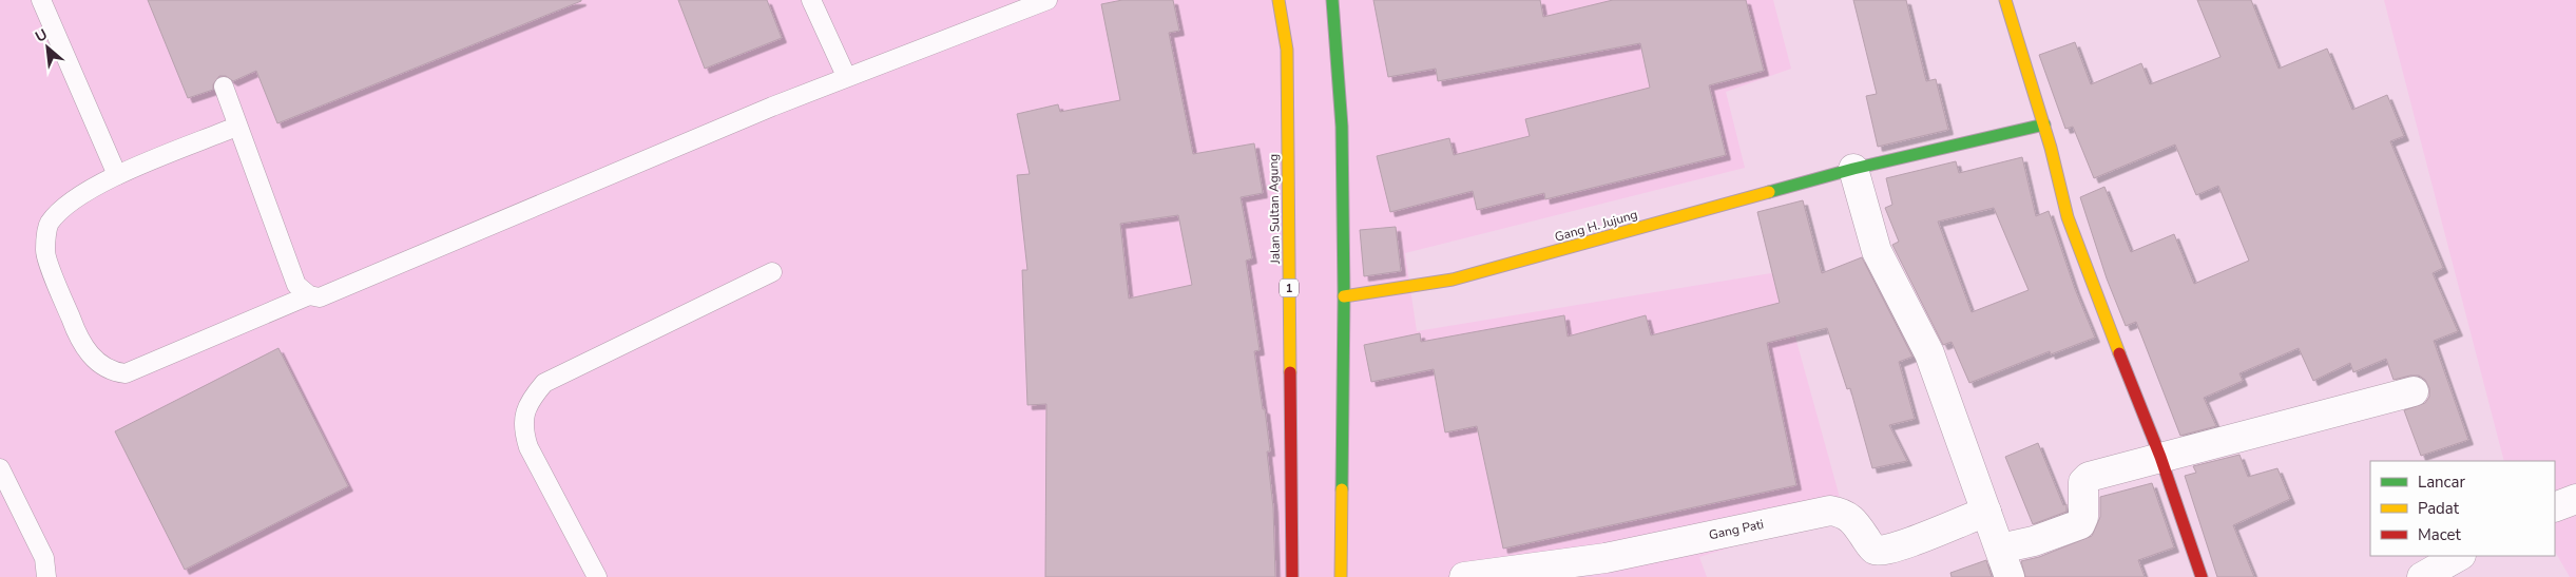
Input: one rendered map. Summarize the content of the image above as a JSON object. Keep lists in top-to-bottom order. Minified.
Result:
{"streets":{"main road":["Jalan Sultan Agung","Gang H. Jujung","1"],"street":["Gang Pati"]},"legend":["Lancar","Padat","Macet"],"north":"top left"}
